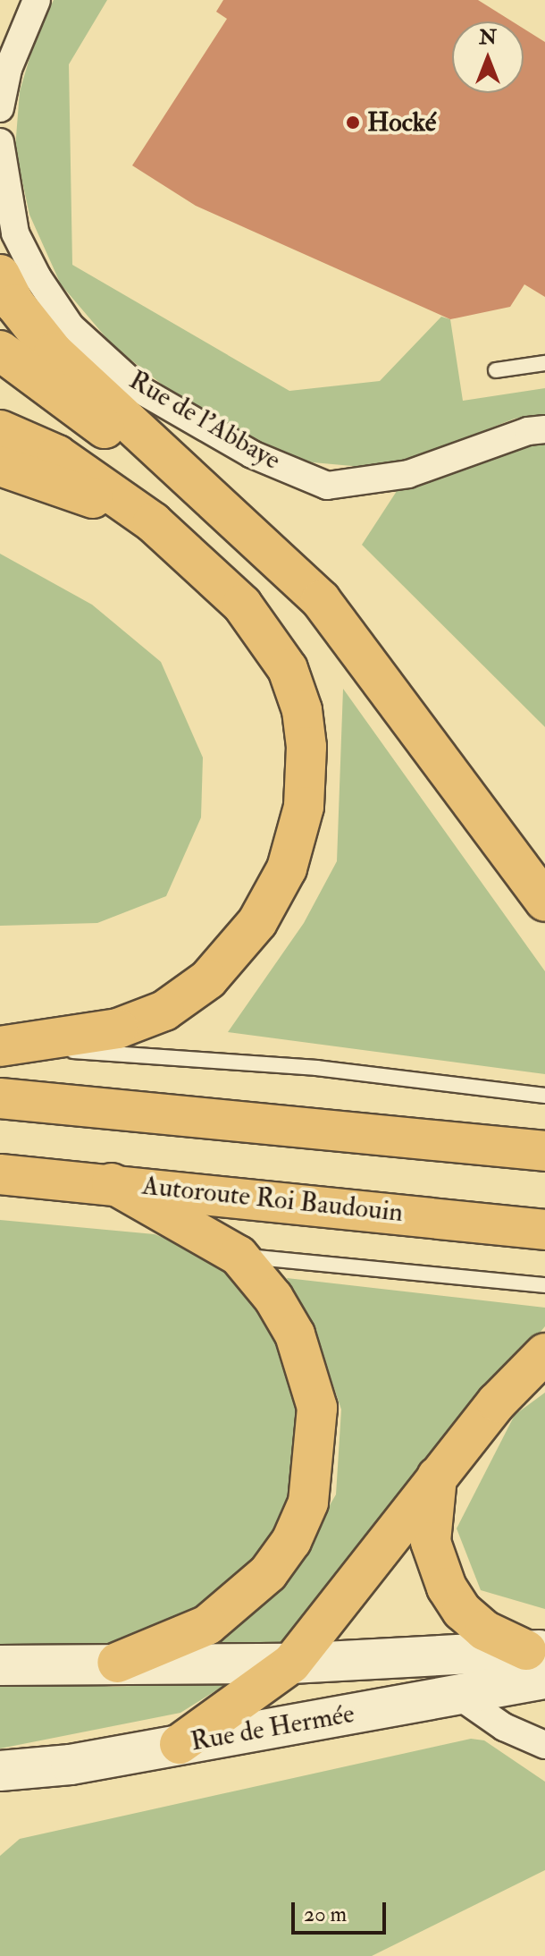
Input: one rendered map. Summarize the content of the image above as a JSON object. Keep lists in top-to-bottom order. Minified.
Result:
{"streets":{"highway":["Autoroute Roi Baudouin"],"street":["Rue de l'Abbaye","Rue de Hermée"]},"places":["Hocké"],"scale_bar":"20 m","north":"top"}
